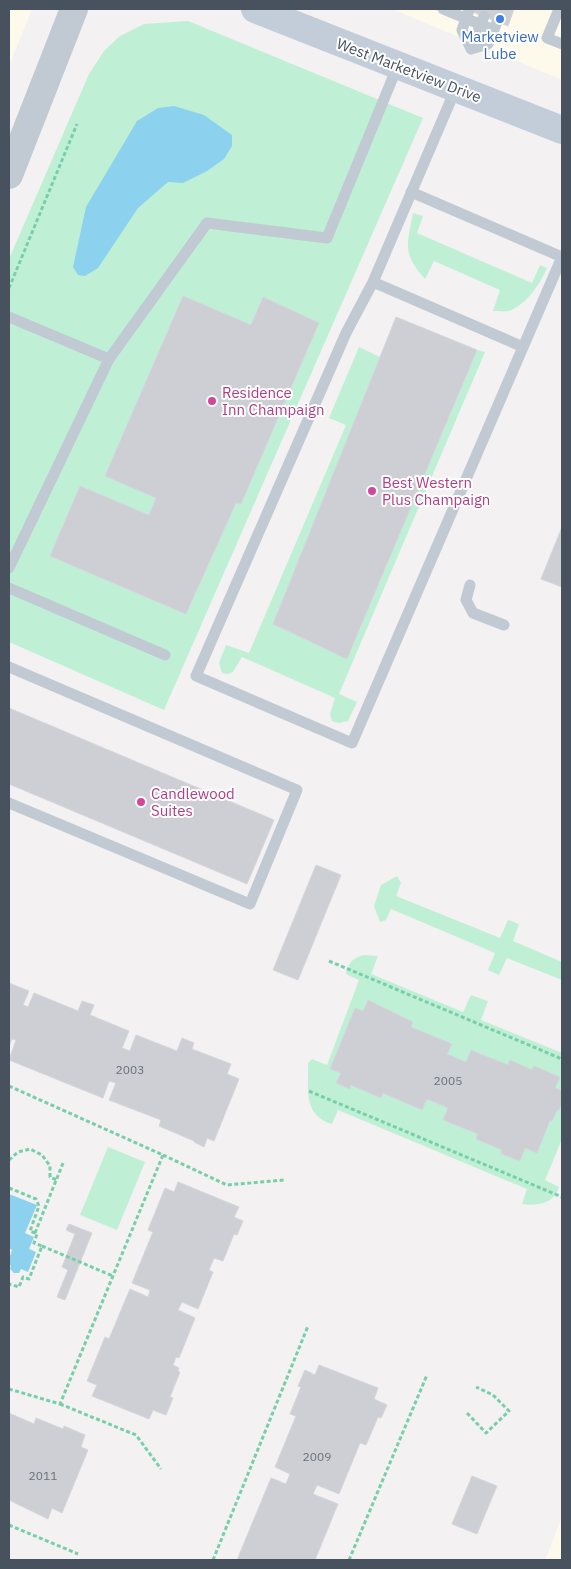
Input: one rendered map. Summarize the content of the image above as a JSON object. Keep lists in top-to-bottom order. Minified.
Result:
{"streets":{"main road":["West Marketview Drive"]},"places":["Marketview Lube","Residence Inn Champaign","Best Western Plus Champaign","Candlewood Suites"],"house_numbers":["2003","2005","2009","2011"]}
